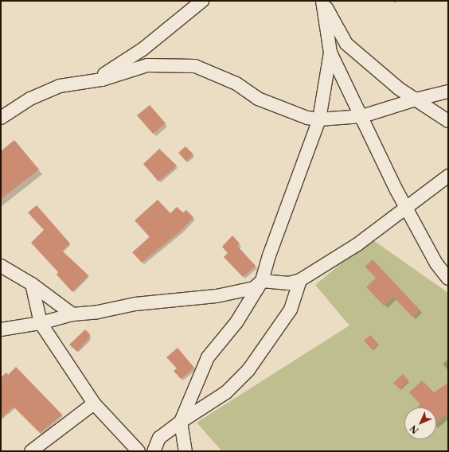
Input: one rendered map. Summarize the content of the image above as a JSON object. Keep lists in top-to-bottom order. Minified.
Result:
{"north":"bottom left"}
